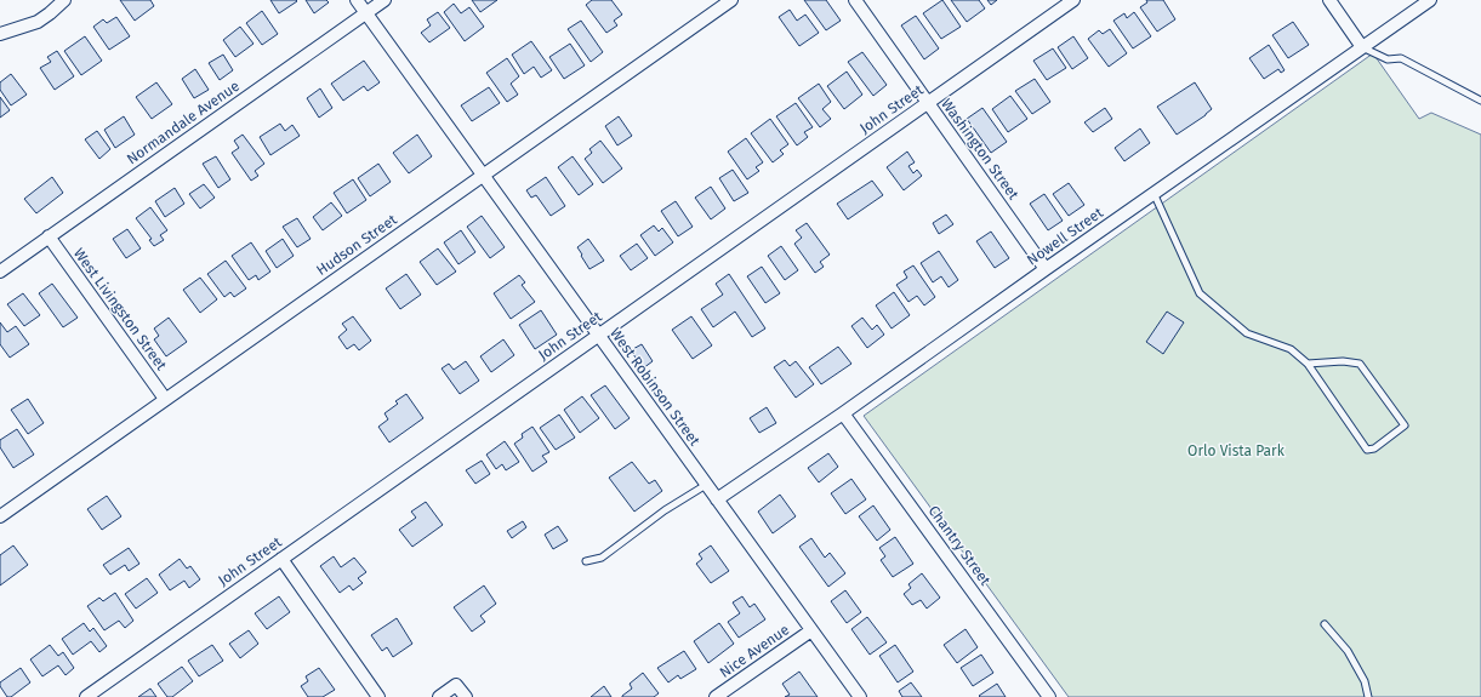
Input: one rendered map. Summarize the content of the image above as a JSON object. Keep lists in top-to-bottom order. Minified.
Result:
{"streets":{"street":["John Street","Normandale Avenue","Washington Street","Nowell Street","Hudson Street","West Livingston Street","West Robinson Street","Chantry Street","Nice Avenue"]},"crossings":[["John Street","Washington Street"],["John Street","West Robinson Street"],["Normandale Avenue","West Livingston Street"],["Normandale Avenue","West Robinson Street"],["Washington Street","Nowell Street"],["Nowell Street","West Robinson Street"],["Nowell Street","Chantry Street"],["Hudson Street","West Livingston Street"],["Hudson Street","West Robinson Street"],["West Robinson Street","Nice Avenue"]],"parks":["Orlo Vista Park"]}
